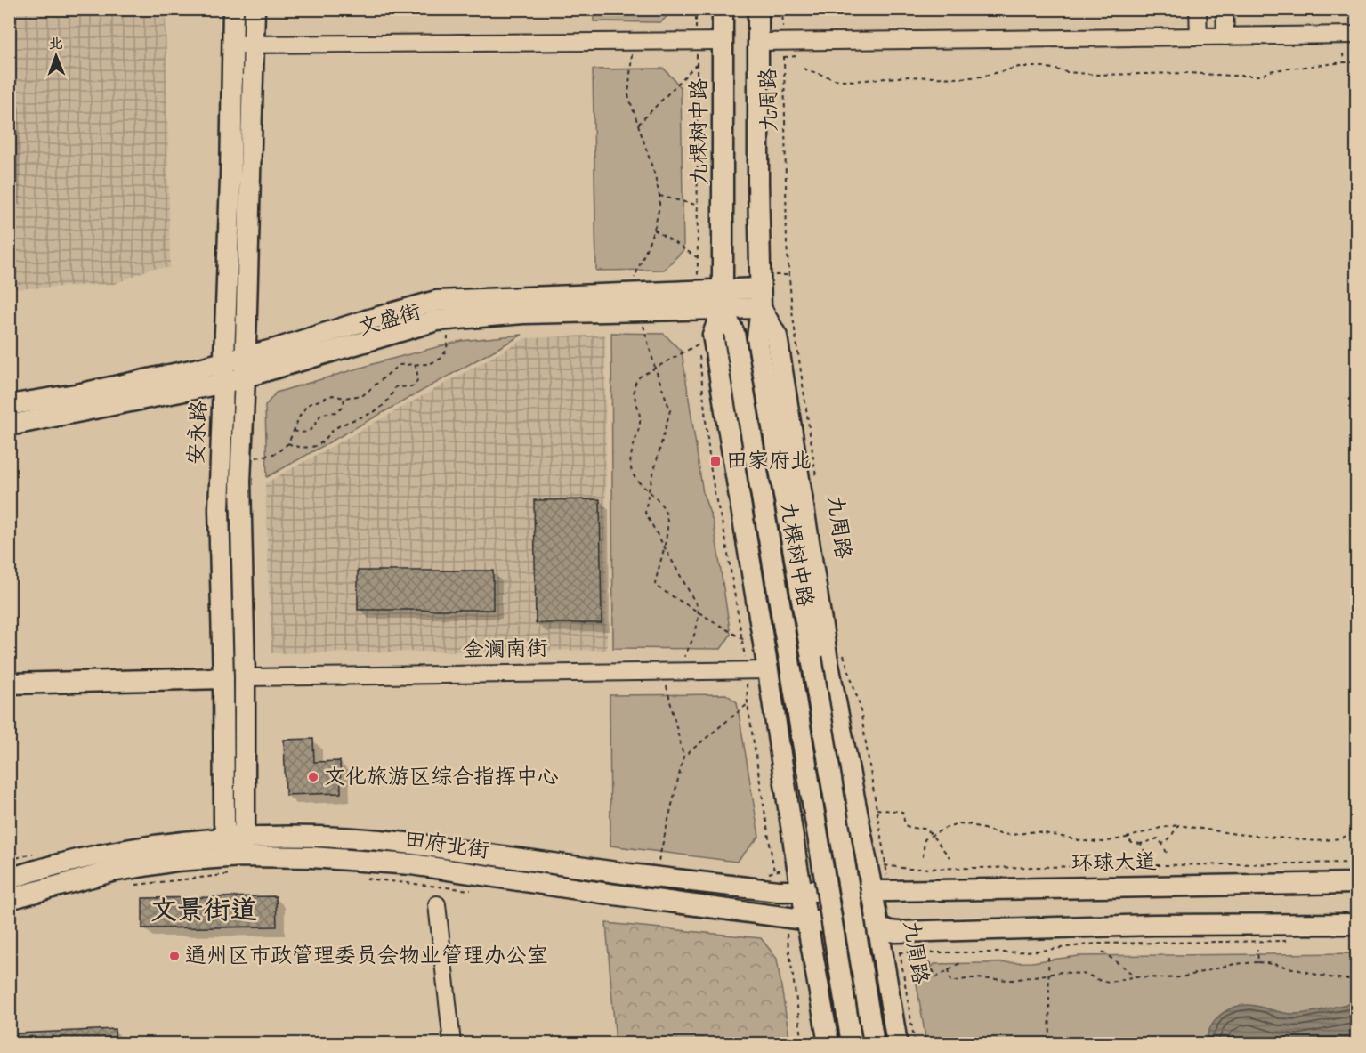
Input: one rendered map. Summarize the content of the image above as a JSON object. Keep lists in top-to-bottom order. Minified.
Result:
{"streets":{"main road":["九棵树中路","文盛街","安永路","田府北街","环球大道"],"street":["金澜南街"],"path":["九周路"]},"crossings":[["九棵树中路","文盛街"],["文盛街","安永路"],["安永路","金澜南街"],["安永路","田府北街"],["田府北街","环球大道"]],"districts":["文景街道"],"places":{"transit":["田家府北"],"other":["文化旅游区综合指挥中心","通州区市政管理委员会物业管理办公室"]},"north":"top"}
